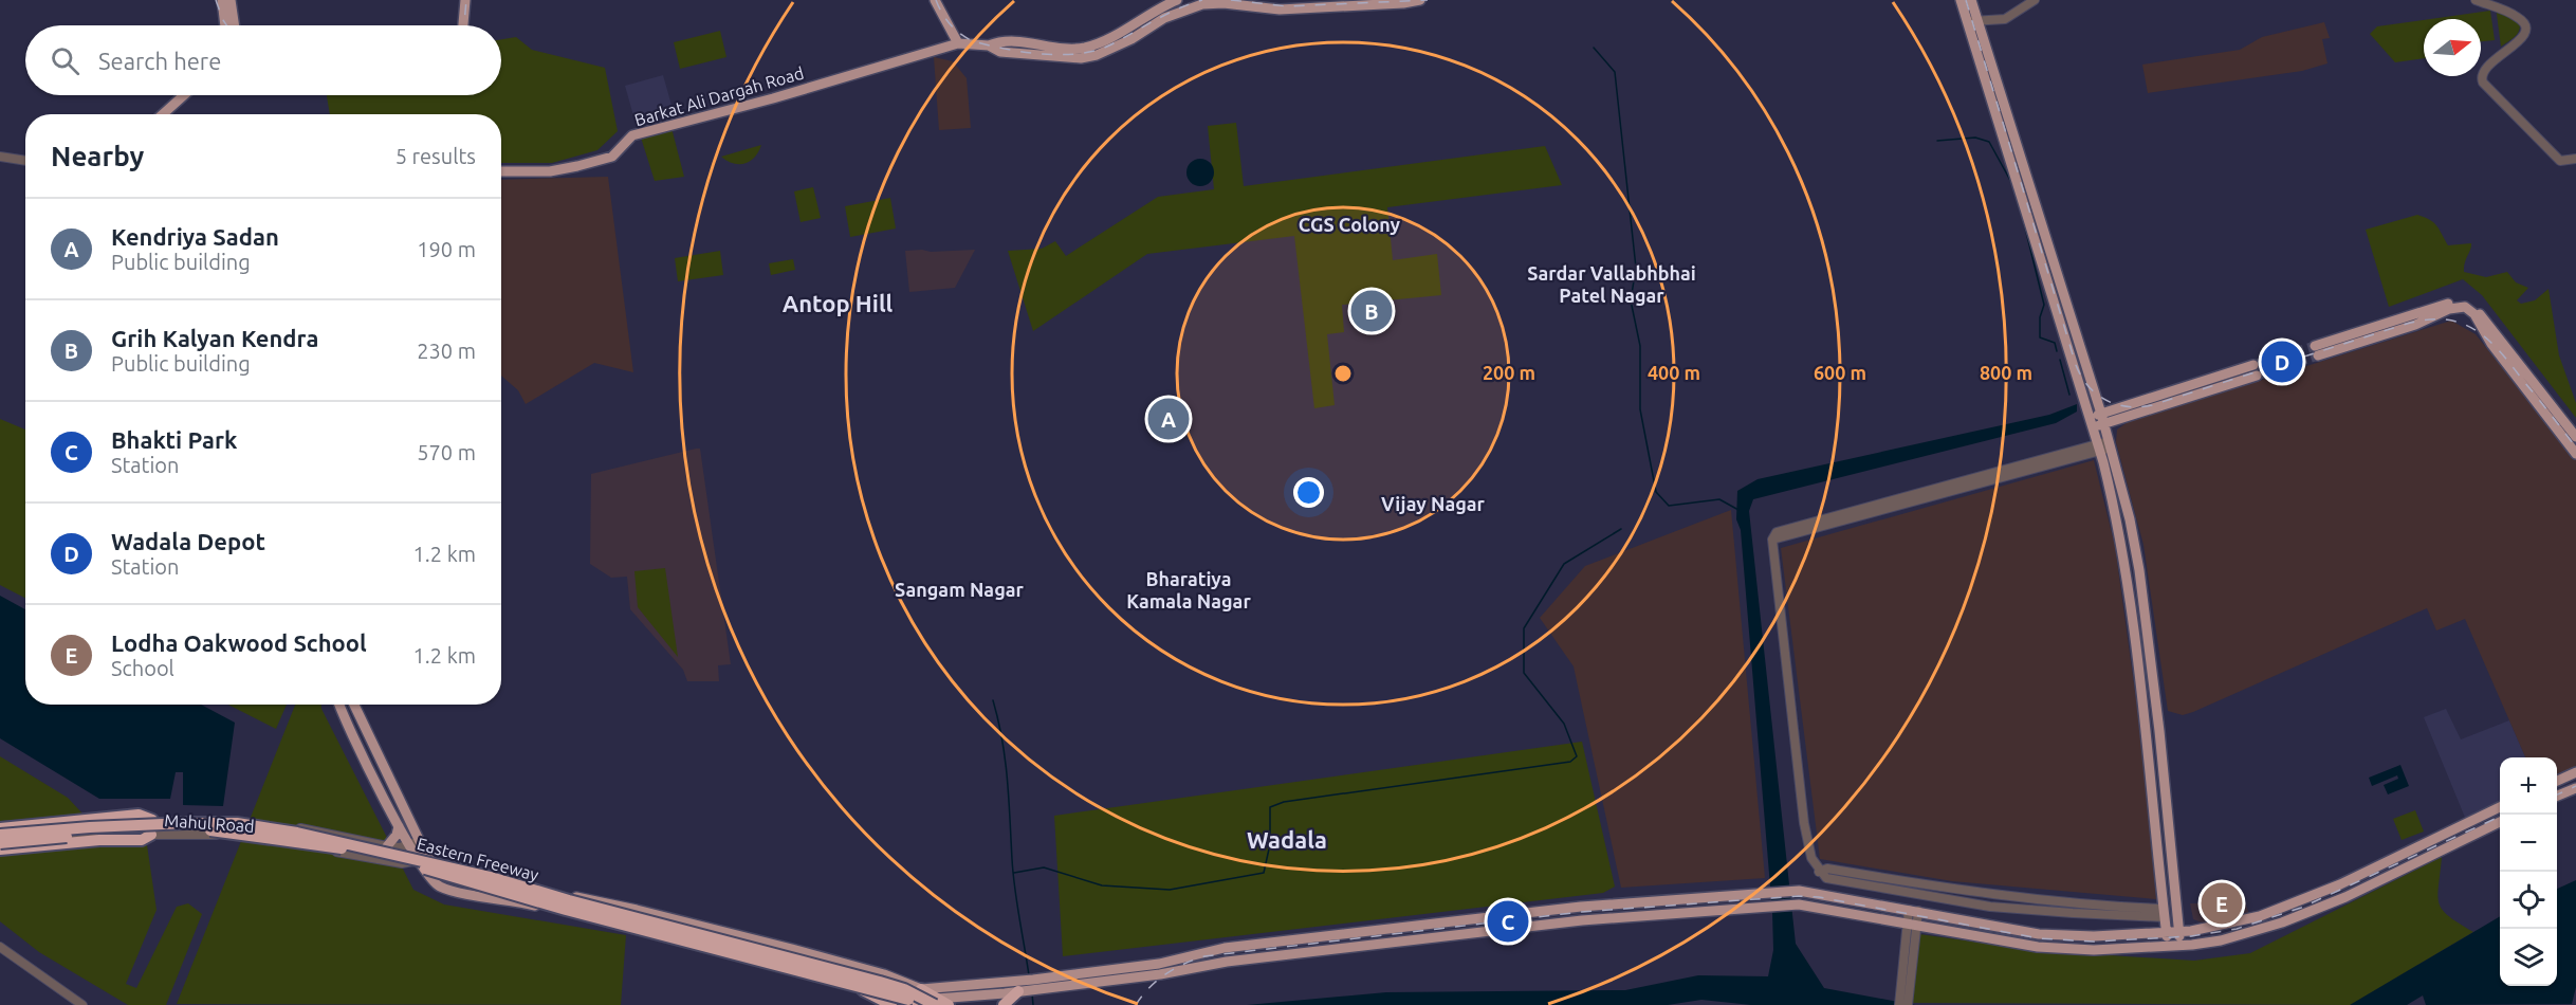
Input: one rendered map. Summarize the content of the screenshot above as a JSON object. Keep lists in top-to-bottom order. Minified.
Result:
{"streets":{"highway":["Eastern Freeway"],"main road":["Barkat Ali Dargah Road"],"street":["Mahul Road"]},"crossings":[["Mahul Road","Eastern Freeway"]],"districts":["CGS Colony","Sardar Vallabhbhai Patel Nagar","Antop Hill","Vijay Nagar","Bharatiya Kamala Nagar","Sangam Nagar","Wadala"],"north":"right","page":{"search":"Search here","heading":["Nearby","5 results"],"list":[{"mark":"A","name":"Kendriya Sadan","note":"Public building","value":"190 m"},{"mark":"B","name":"Grih Kalyan Kendra","note":"Public building","value":"230 m"},{"mark":"C","name":"Bhakti Park","note":"Station","value":"570 m"},{"mark":"D","name":"Wadala Depot","note":"Station","value":"1.2 km"},{"mark":"E","name":"Lodha Oakwood School","note":"School","value":"1.2 km"}],"pins":["B","D","A","E","C"],"map_buttons":["+","−"]},"rings":["200 m","400 m","600 m","800 m"]}
